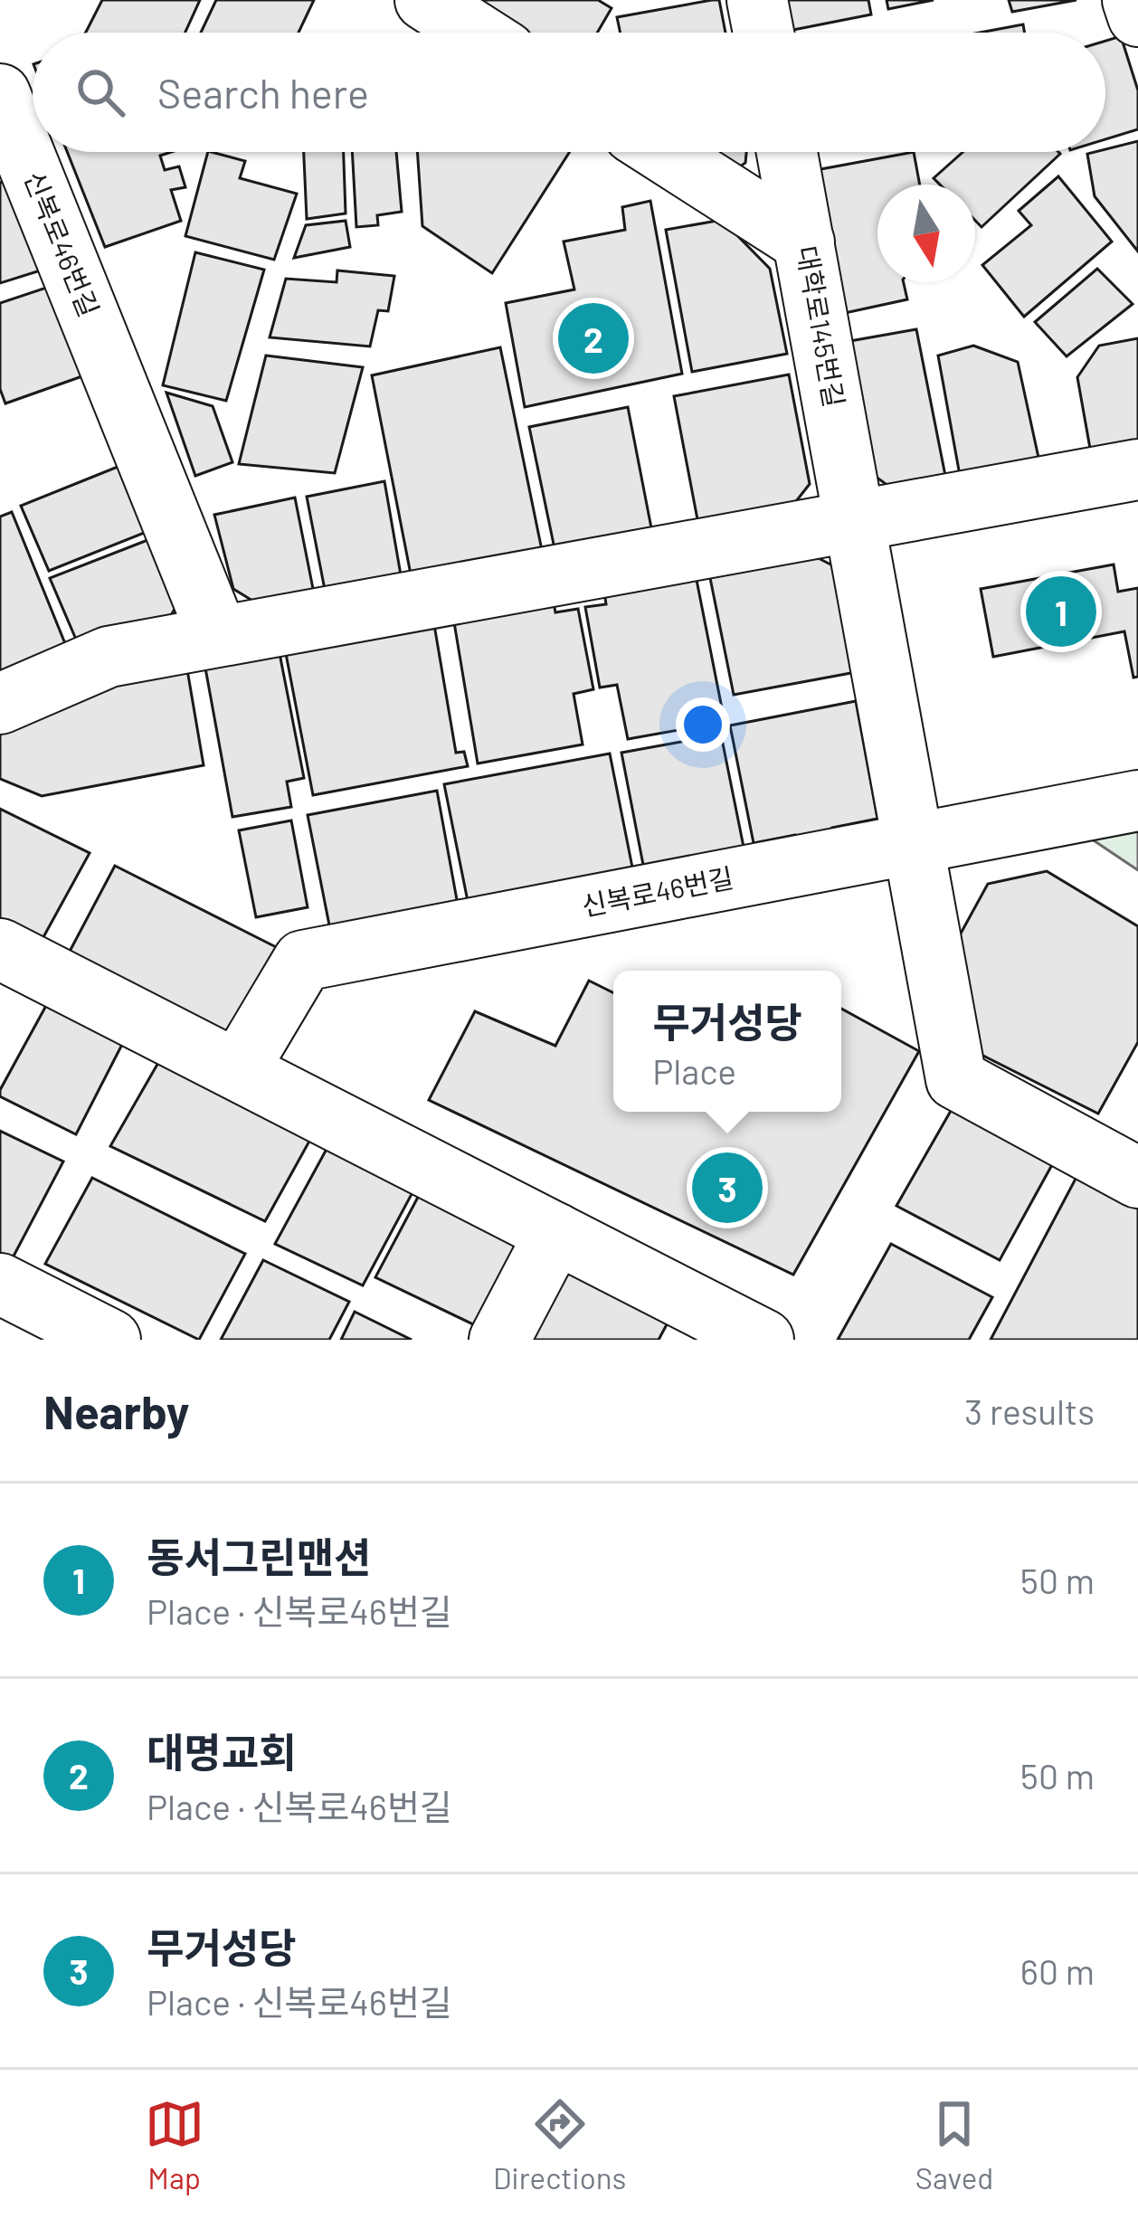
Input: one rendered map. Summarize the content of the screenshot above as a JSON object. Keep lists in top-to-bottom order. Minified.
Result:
{"streets":{"street":["신복로46번길","대학로145번길"]},"crossings":[["신복로46번길","대학로145번길"]],"north":"bottom","page":{"search":"Search here","pins":["2","1","3"],"popup":["무거성당","Place"],"heading":["Nearby","3 results"],"list":[{"mark":"1","name":"동서그린맨션","note":"Place · 신복로46번길","value":"50 m"},{"mark":"2","name":"대명교회","note":"Place · 신복로46번길","value":"50 m"},{"mark":"3","name":"무거성당","note":"Place · 신복로46번길","value":"60 m"}],"nav":["Map","Directions","Saved"]}}
